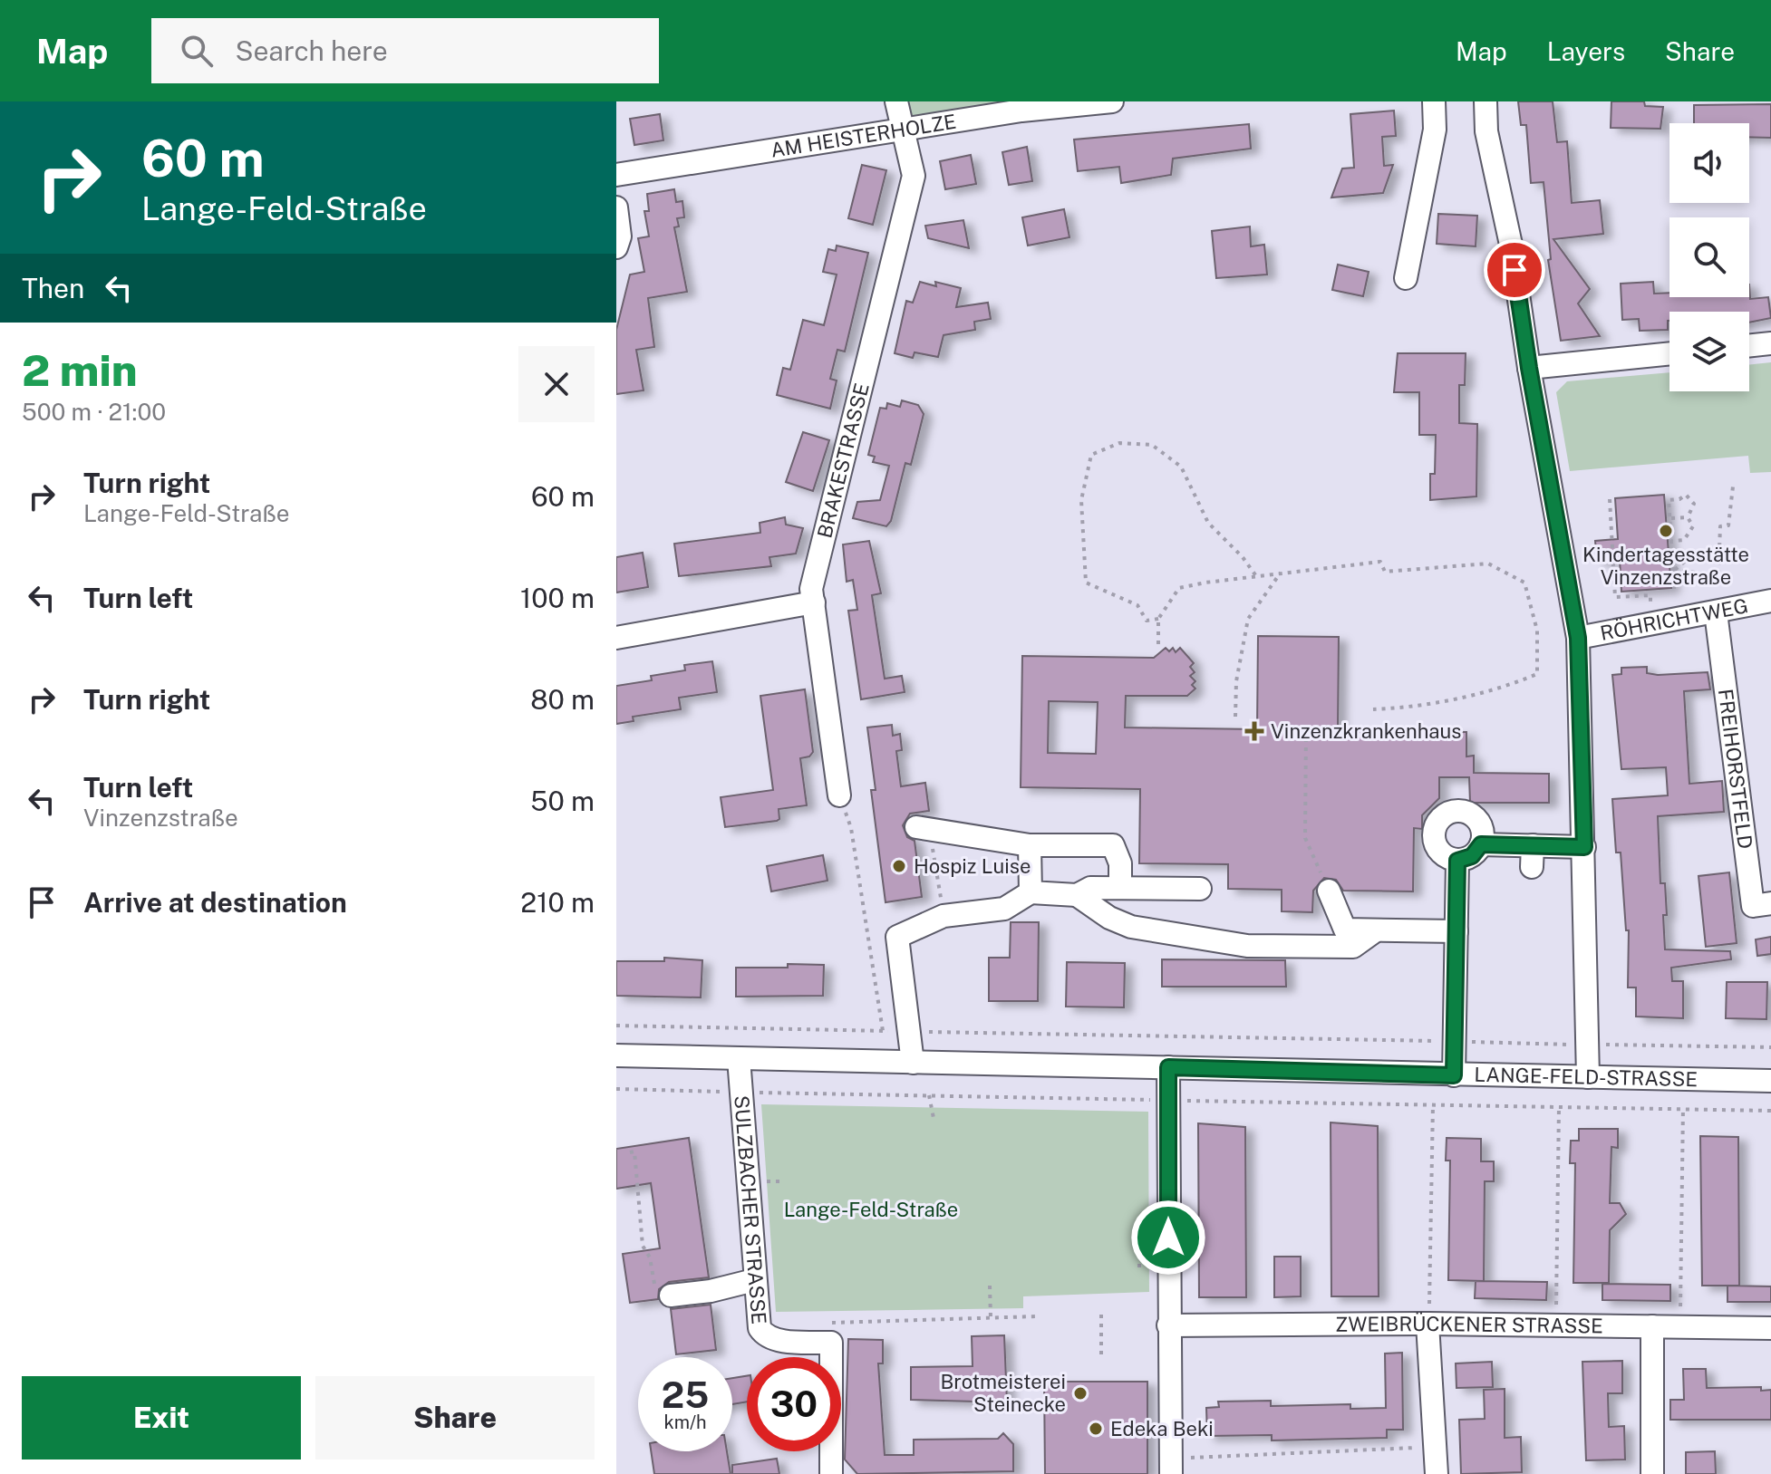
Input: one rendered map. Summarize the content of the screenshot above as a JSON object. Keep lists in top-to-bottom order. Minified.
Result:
{"streets":{"street":["AM HEISTERHOLZE","BRAKESTRASSE","RÖHRICHTWEG","FREIHORSTFELD","LANGE-FELD-STRASSE","SULZBACHER STRASSE","ZWEIBRÜCKENER STRASSE"]},"crossings":[["AM HEISTERHOLZE","BRAKESTRASSE"],["RÖHRICHTWEG","FREIHORSTFELD"],["LANGE-FELD-STRASSE","SULZBACHER STRASSE"]],"parks":["Lange-Feld-Straße"],"places":{"other":["Kindertagesstätte Vinzenzstraße","Hospiz Luise","Brotmeisterei Steinecke","Edeka Beki"],"health":["Vinzenzkrankenhaus"]},"page":{"header":"Map","search":"Search here","nav":["Map","Layers","Share"],"turn":["60 m","Lange-Feld-Straße"],"then":"Then","heading":["2 min","500 m · 21:00"],"list":[{"name":"Turn right","note":"Lange-Feld-Straße","value":"60 m"},{"name":"Turn left","value":"100 m"},{"name":"Turn right","value":"80 m"},{"name":"Turn left","note":"Vinzenzstraße","value":"50 m"},{"name":"Arrive at destination","value":"210 m"}],"speed":"25 km/h","limit":"30","buttons":["Exit","Share"]}}
